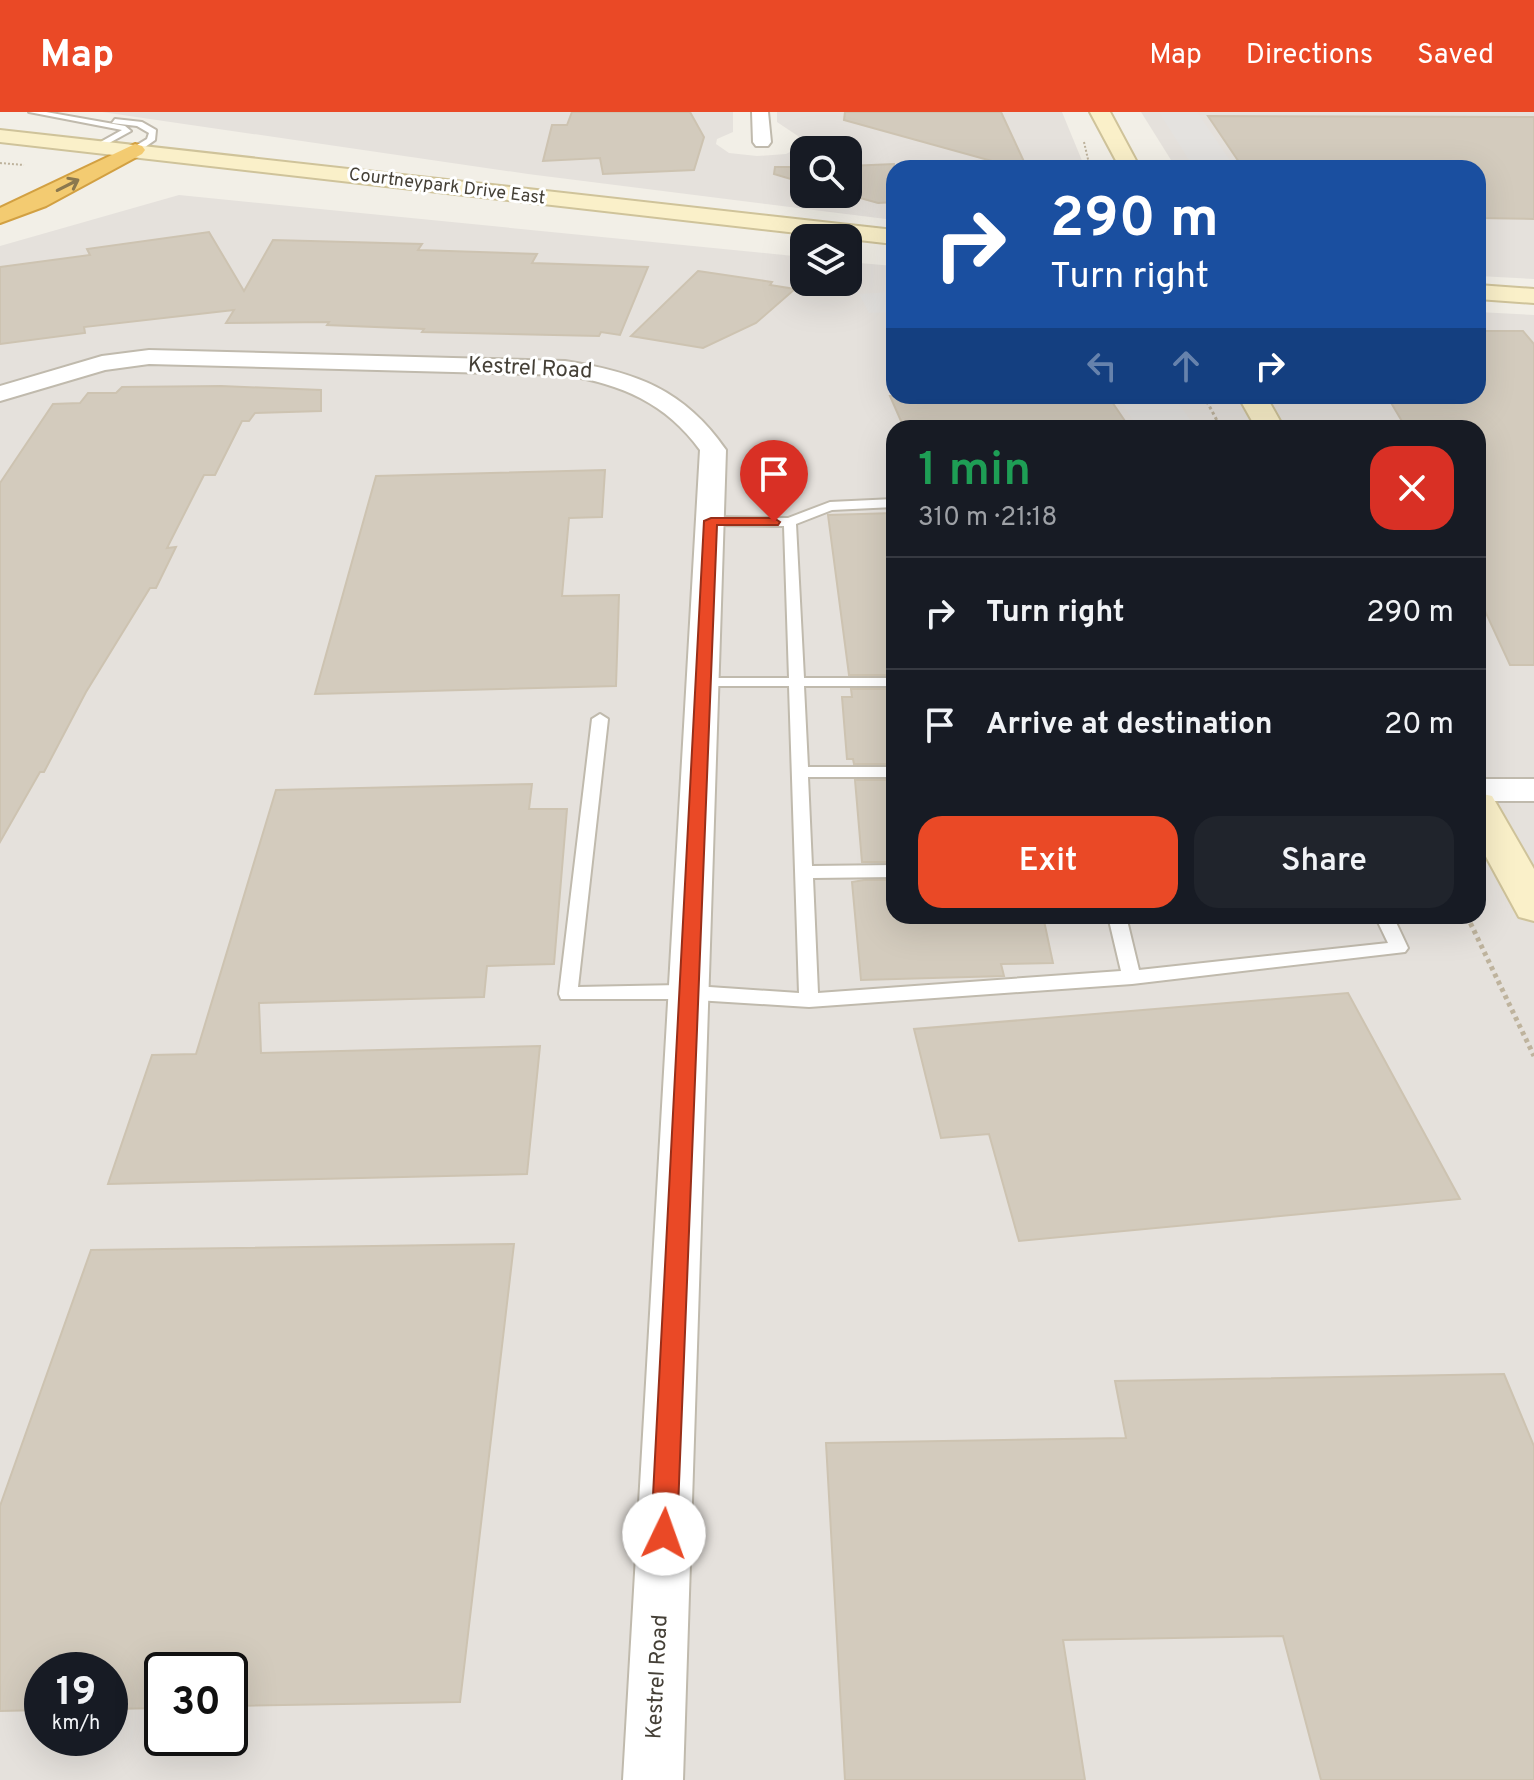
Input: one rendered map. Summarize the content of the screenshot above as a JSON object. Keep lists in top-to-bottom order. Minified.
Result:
{"streets":{"main road":["Courtneypark Drive East"],"street":["Kestrel Road"]},"page":{"header":"Map","nav":["Map","Directions","Saved"],"turn":["290 m","Turn right"],"heading":["1 min","310 m · 21:18"],"list":[{"name":"Turn right","value":"290 m"},{"name":"Arrive at destination","value":"20 m"}],"buttons":["Exit","Share"],"speed":"19 km/h","limit":"30"}}
